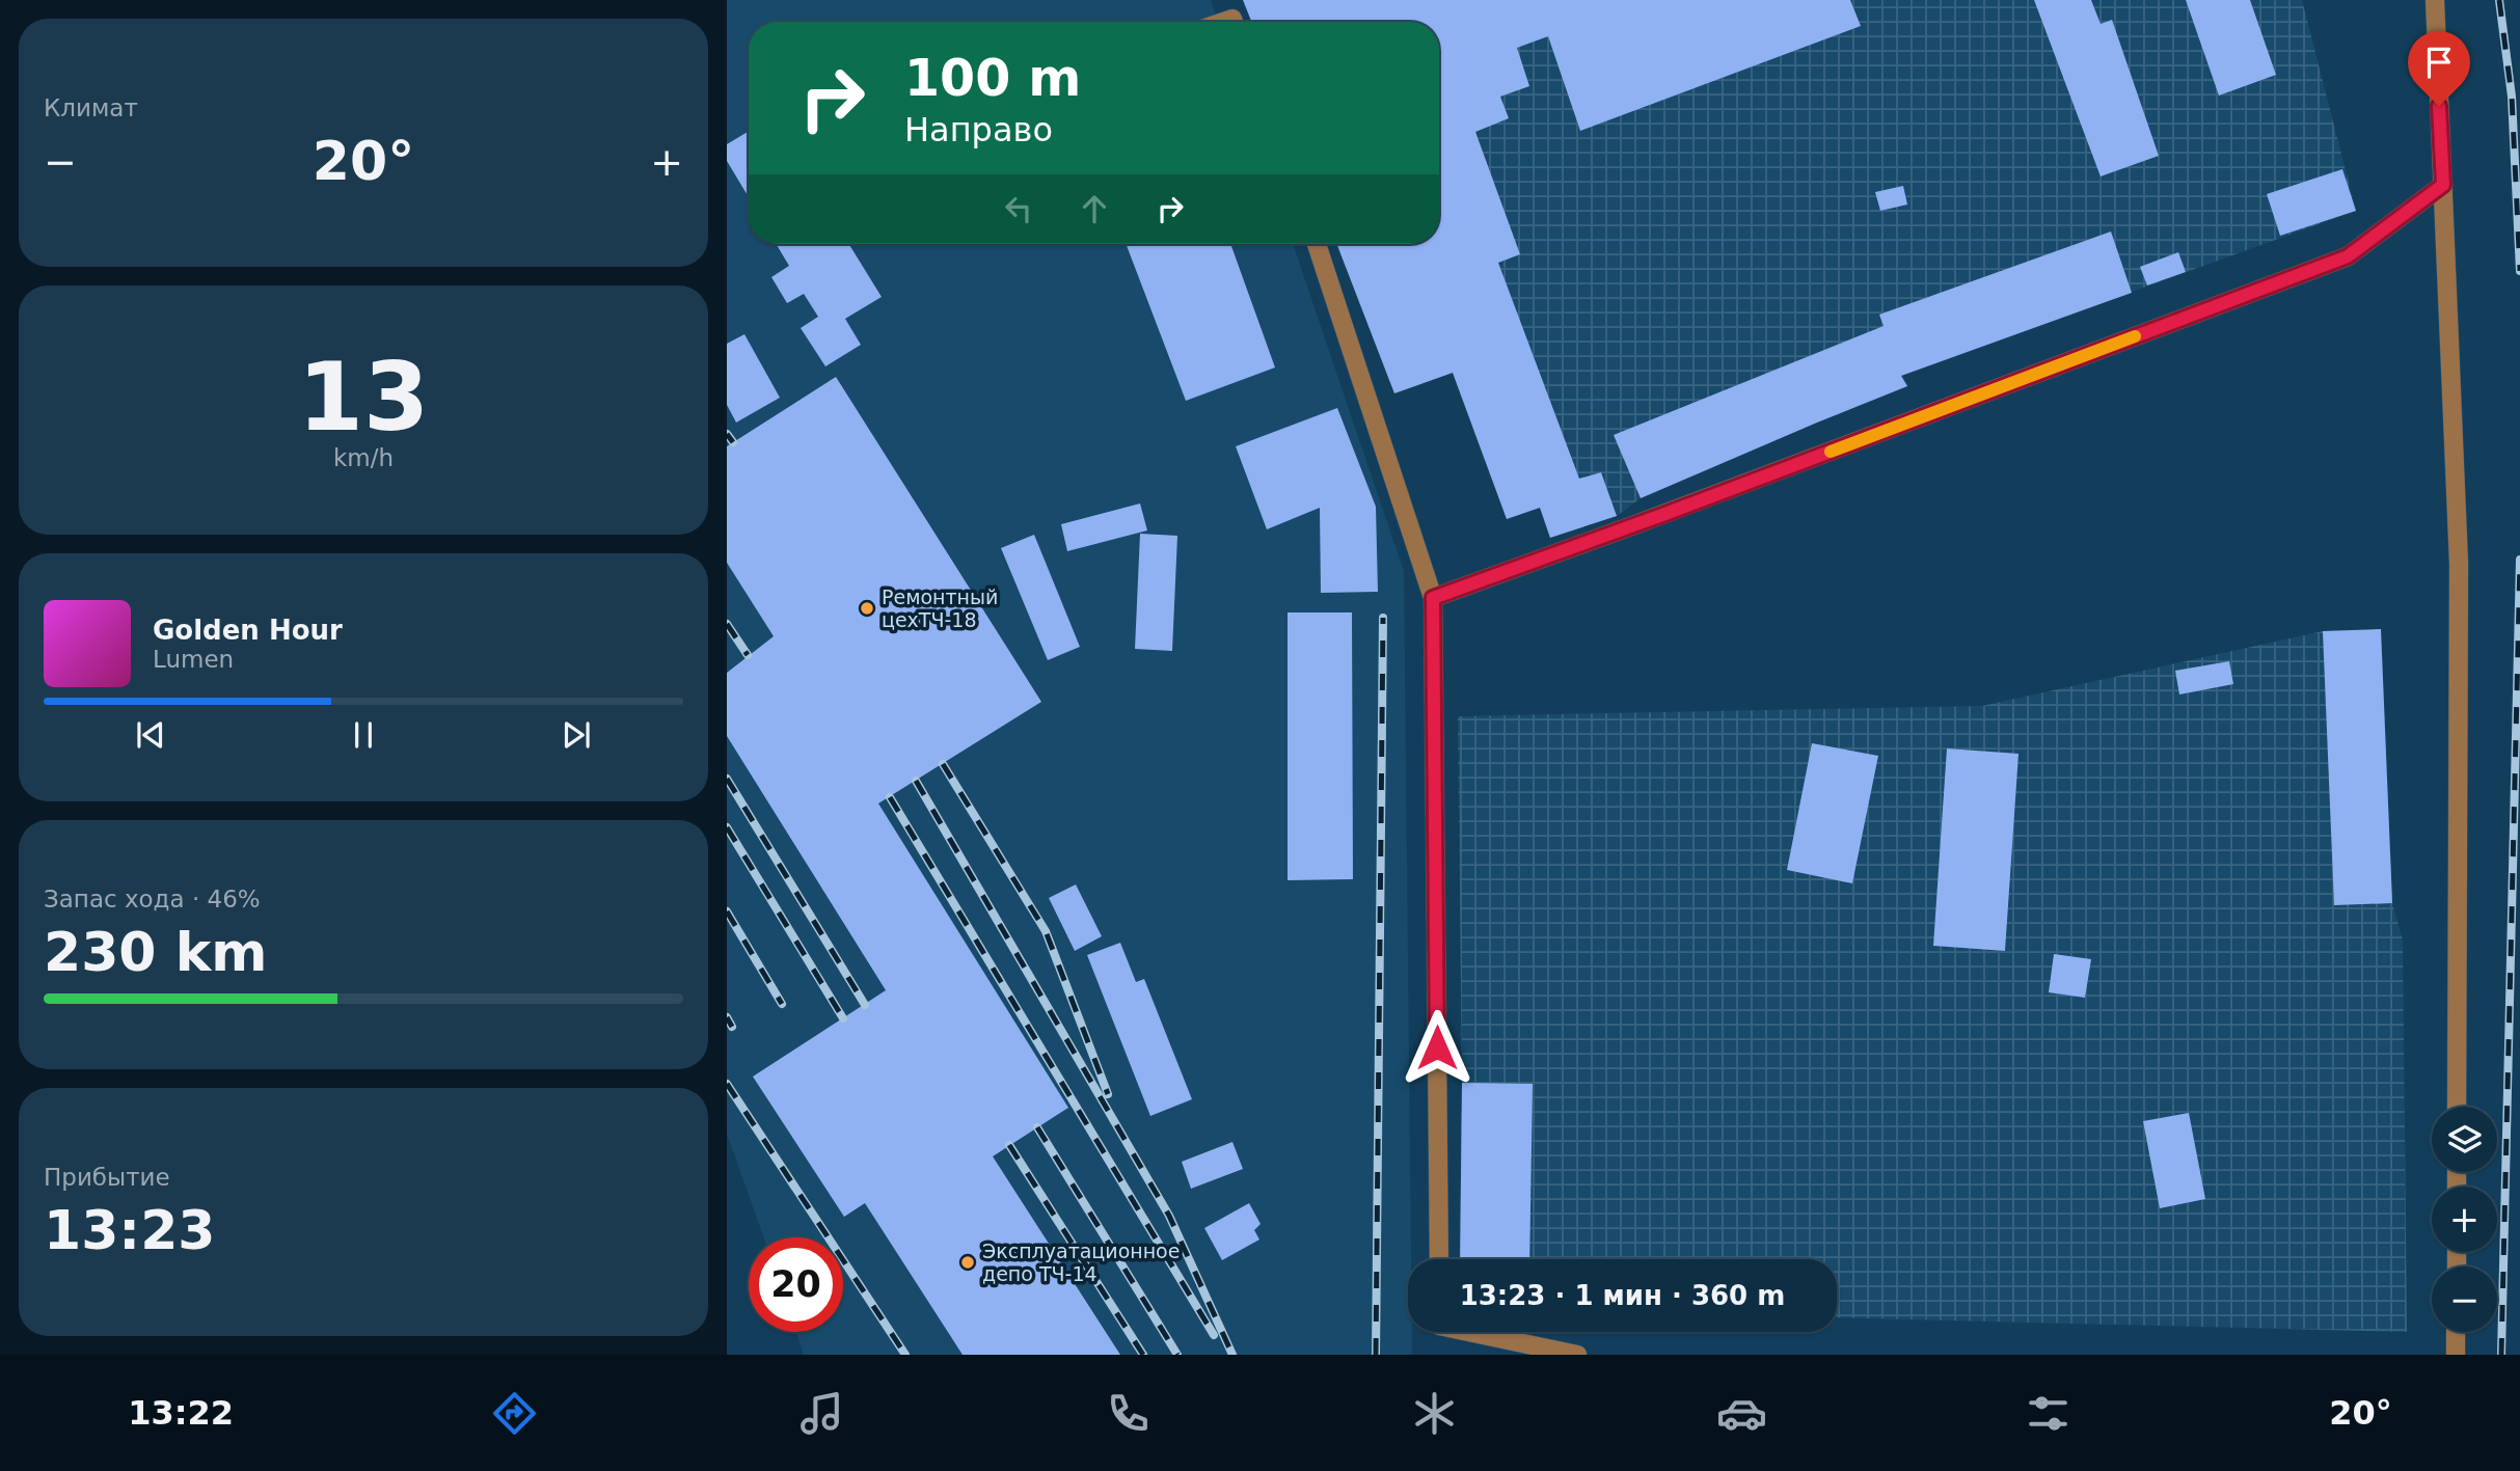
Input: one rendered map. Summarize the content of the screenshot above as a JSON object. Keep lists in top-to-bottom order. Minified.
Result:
{"places":["Ремонтный цехТЧ-18","Эксплуатационное депо ТЧ-14"],"page":{"tile":["Климат",["13","km/h"],["Запас хода · 46%","230 km"],["Прибытие","13:23"]],"turn":["100 m","Направо"],"heat":["−","20°","+"],"song":["Golden Hour","Lumen"],"map_buttons":["+","−"],"limit":"20","trip":"13:23 · 1 мин · 360 m","tabs":["13:22","20°"]}}
